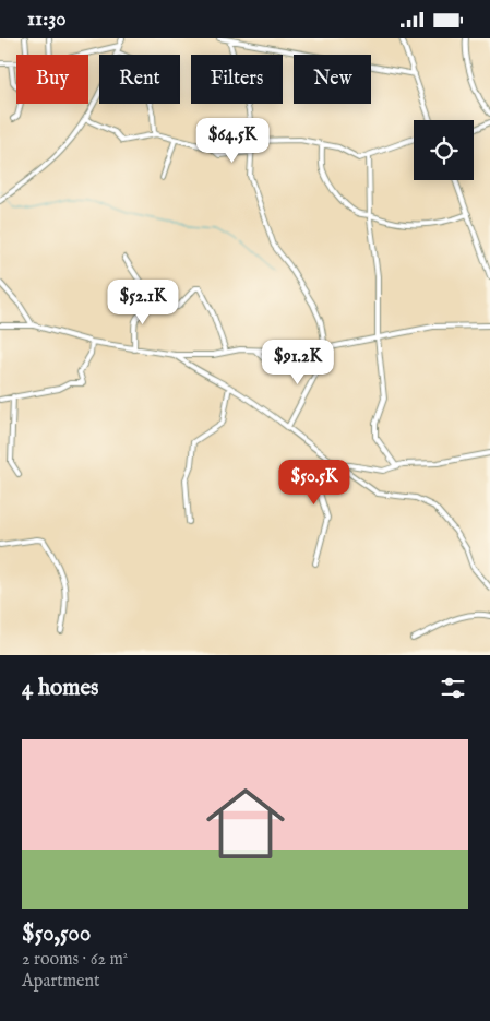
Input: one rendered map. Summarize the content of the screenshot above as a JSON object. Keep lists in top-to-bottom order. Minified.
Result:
{"page":{"status":"11:30","chip":["Buy","Rent","Filters","New"],"price":["$64.5K","$52.1K","$91.2K","$50.5K"],"heading":"4 homes","list":[{"name":"$50,500","note":"2 rooms · 62 m² · Apartment"}]}}
